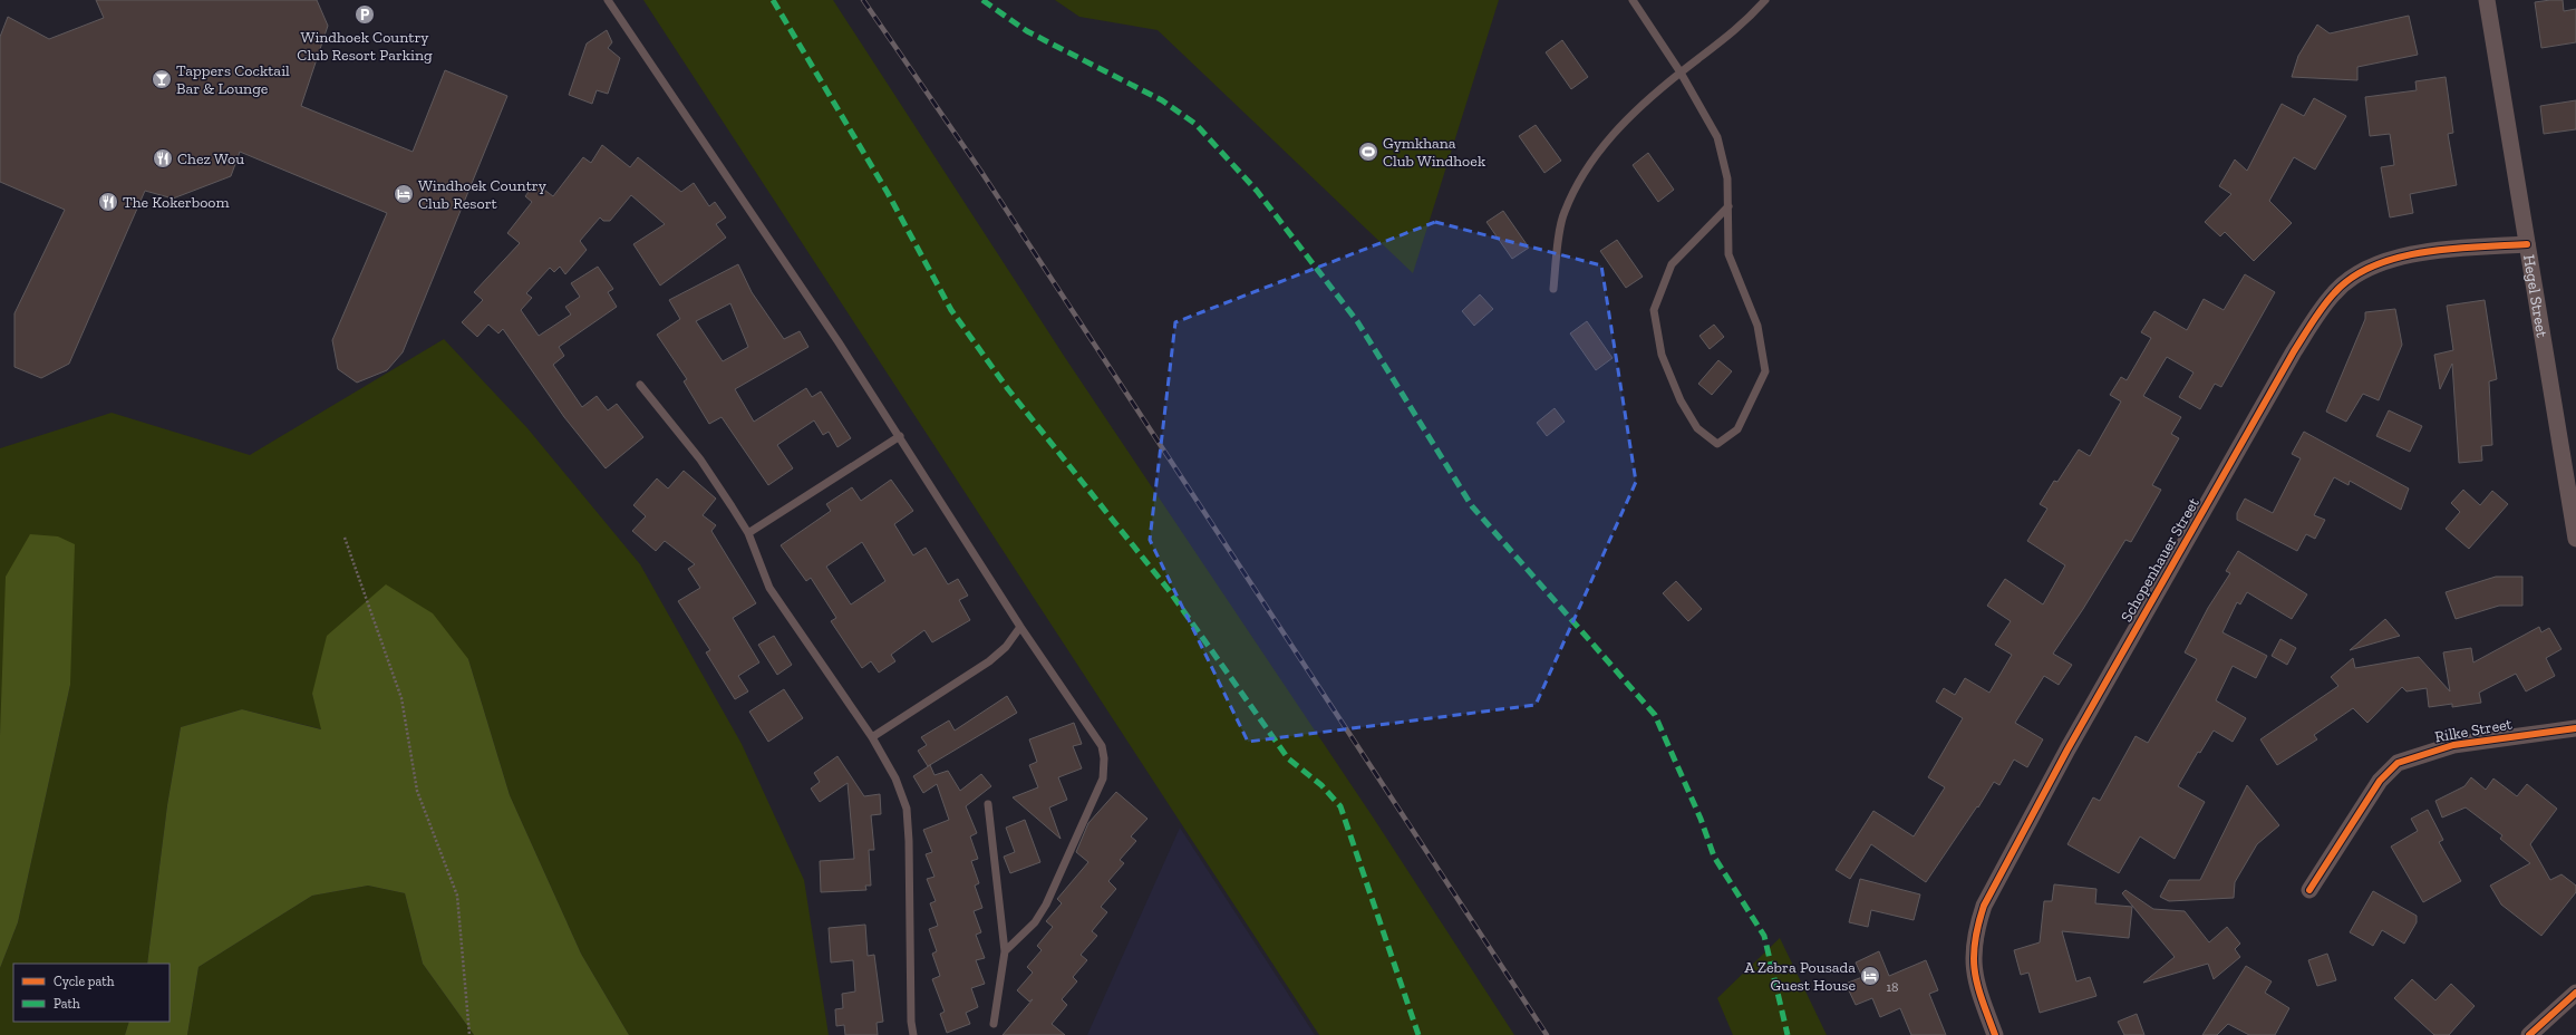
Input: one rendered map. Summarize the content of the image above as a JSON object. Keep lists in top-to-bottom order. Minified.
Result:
{"streets":{"street":["Hegel Street","Schopenhauer Street","Rilke Street"]},"crossings":[["Hegel Street","Schopenhauer Street"]],"places":{"parking":["Windhoek Country Club Resort Parking"],"bar":["Tappers Cocktail Bar & Lounge"],"sports":["Gymkhana Club Windhoek"],"restaurant":["Chez Wou","The Kokerboom"],"hotel":["Windhoek Country Club Resort","A Zebra Pousada Guest House"]},"house_numbers":["18"],"legend":["Cycle path","Path"]}
